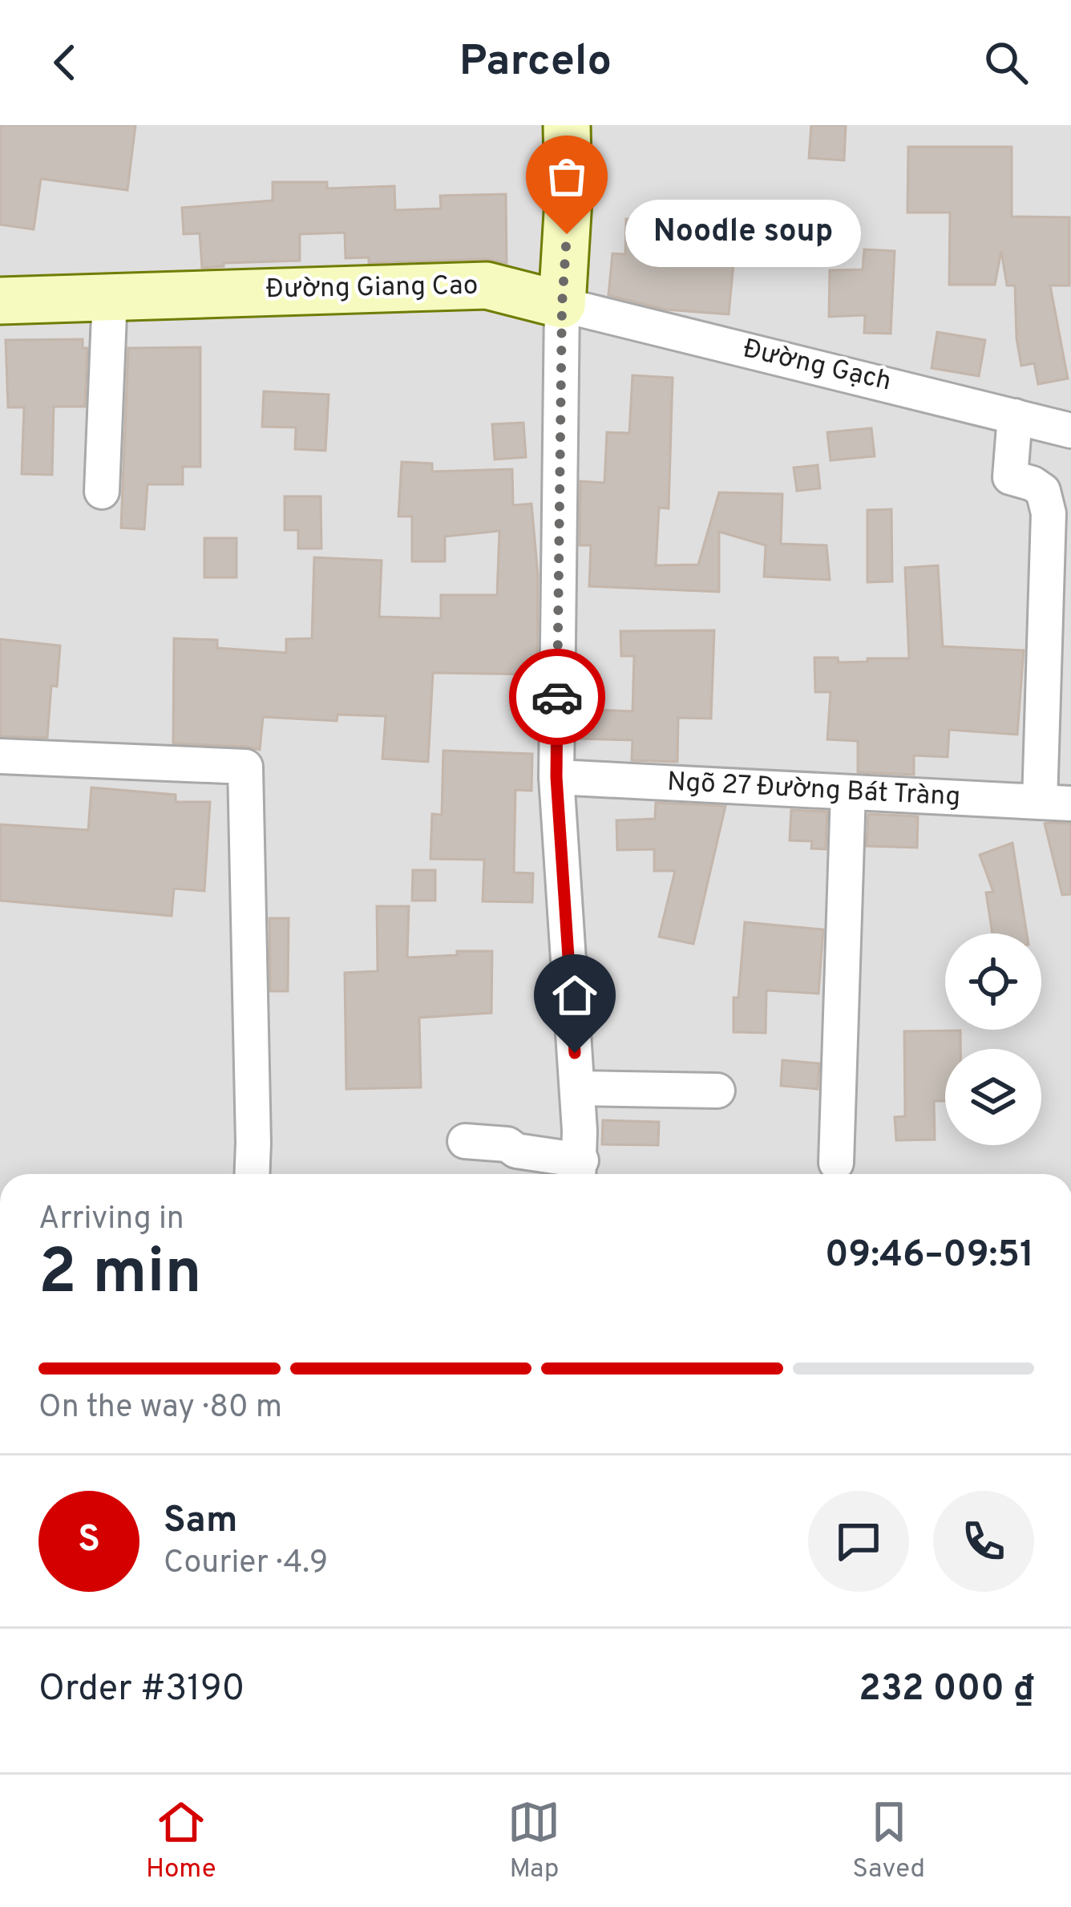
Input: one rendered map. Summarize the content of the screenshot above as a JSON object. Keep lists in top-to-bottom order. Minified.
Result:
{"streets":{"street":["Đường Giang Cao","Đường Gạch","Ngõ 27 Đường Bát Tràng"]},"crossings":[["Đường Giang Cao","Đường Gạch"]],"places":["Noodle soup"],"page":{"header":"Parcelo","bubble":"Noodle soup","heading":["2 min","Arriving in","09:46–09:51"],"panel":["Sam","Courier · 4.9","Order #3190","232 000 ₫"],"bar":"On the way · 80 m","round":"S","tabs":["Home","Map","Saved"]}}
